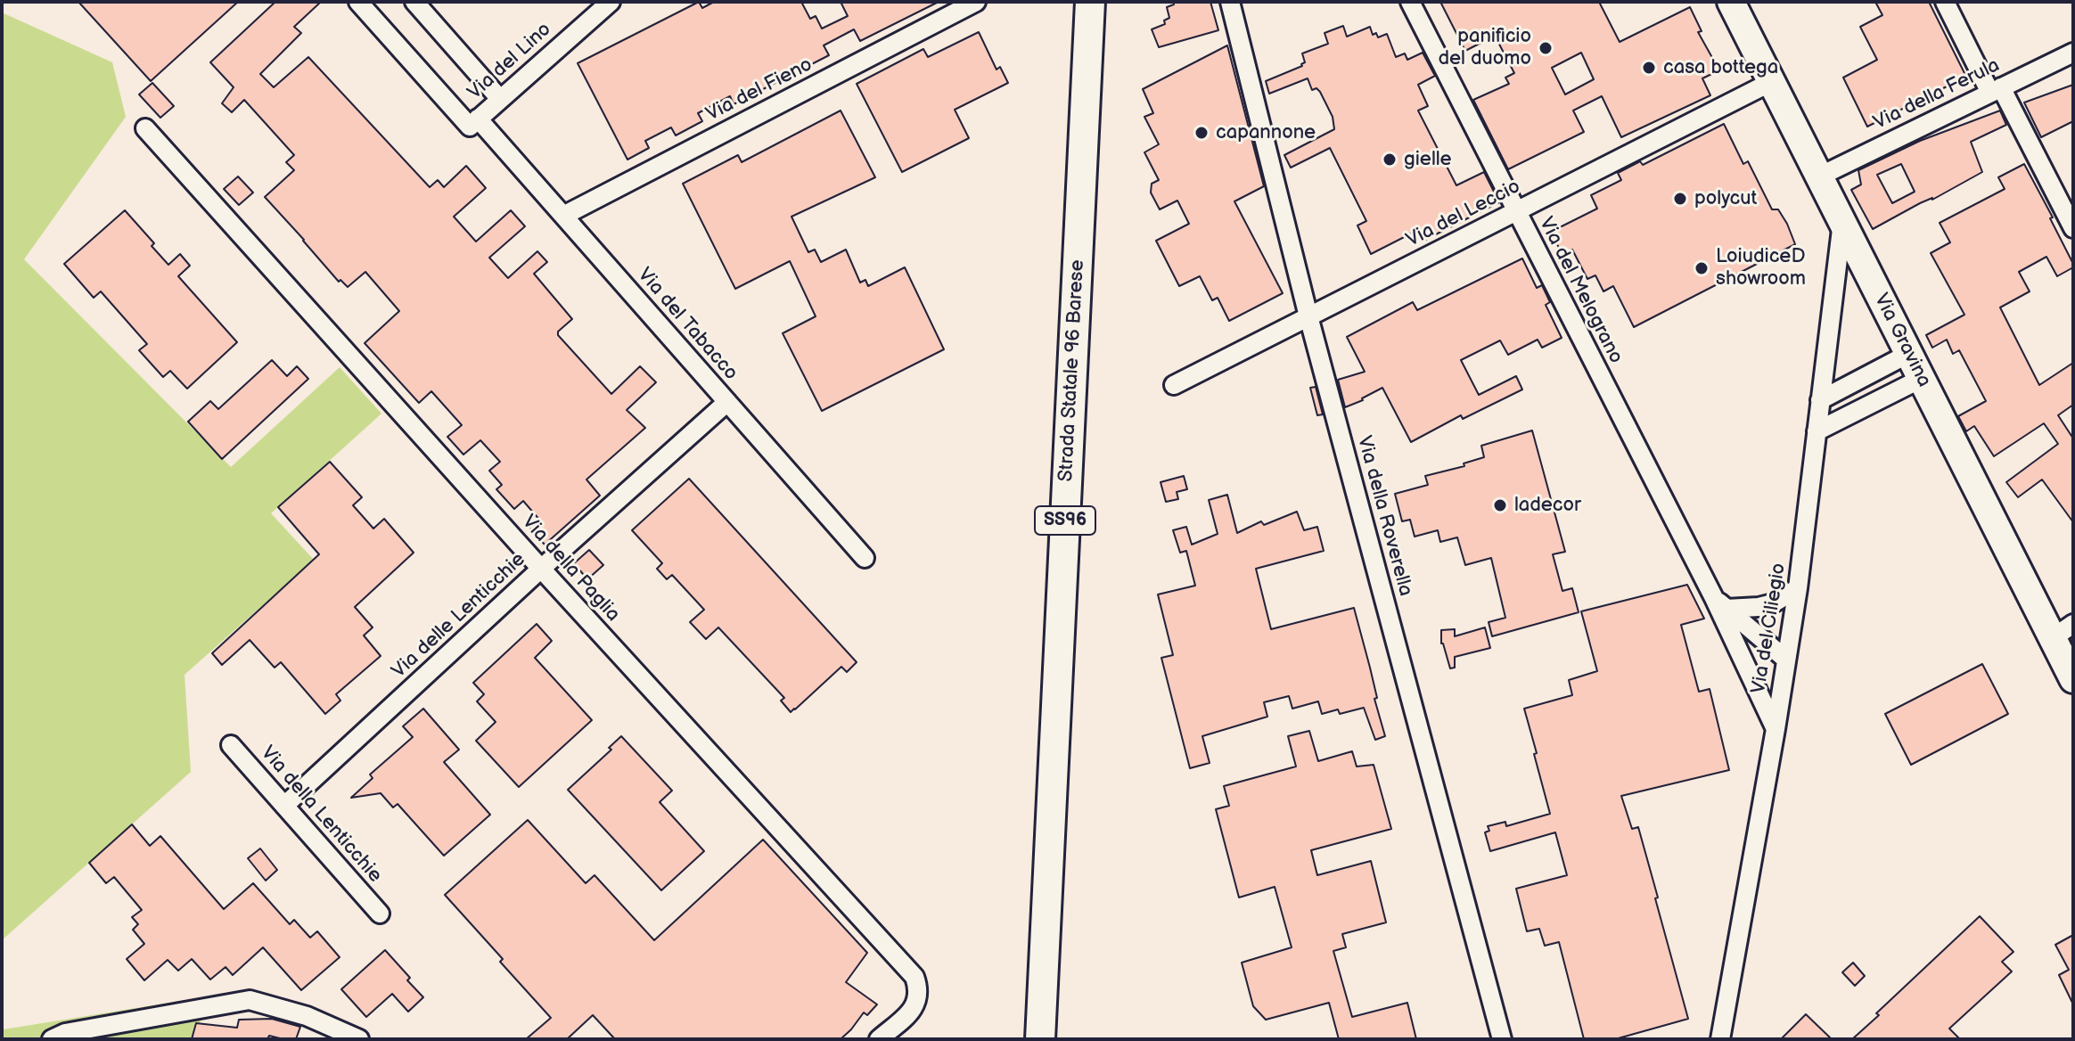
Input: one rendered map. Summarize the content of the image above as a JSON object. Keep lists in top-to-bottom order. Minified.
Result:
{"streets":{"main road":["Via Gravina","Strada Statale 96 Barese","SS96"],"street":["Via del Lino","Via del Fieno","Via della Ferula","Via del Leccio","Via del Melograno","Via del Tabacco","Via della Roverella","Via della Paglia","Via delle Lenticchie","Via del Ciliegio","Via della Lenticchie"]},"crossings":[["Via del Lino","Via del Tabacco"],["Via del Fieno","Via del Tabacco"],["Via della Ferula","Via Gravina"],["Via del Leccio","Via del Melograno"],["Via del Leccio","Via Gravina"],["Via del Leccio","Via della Roverella"],["Via del Melograno","Via del Ciliegio"],["Via del Tabacco","Via delle Lenticchie"],["Via Gravina","Via del Ciliegio"],["Via della Paglia","Via delle Lenticchie"],["Via delle Lenticchie","Via della Lenticchie"]],"places":["panificio del duomo","casa bottega","capannone","gielle","polycut","LoiudiceD showroom","ladecor"]}
